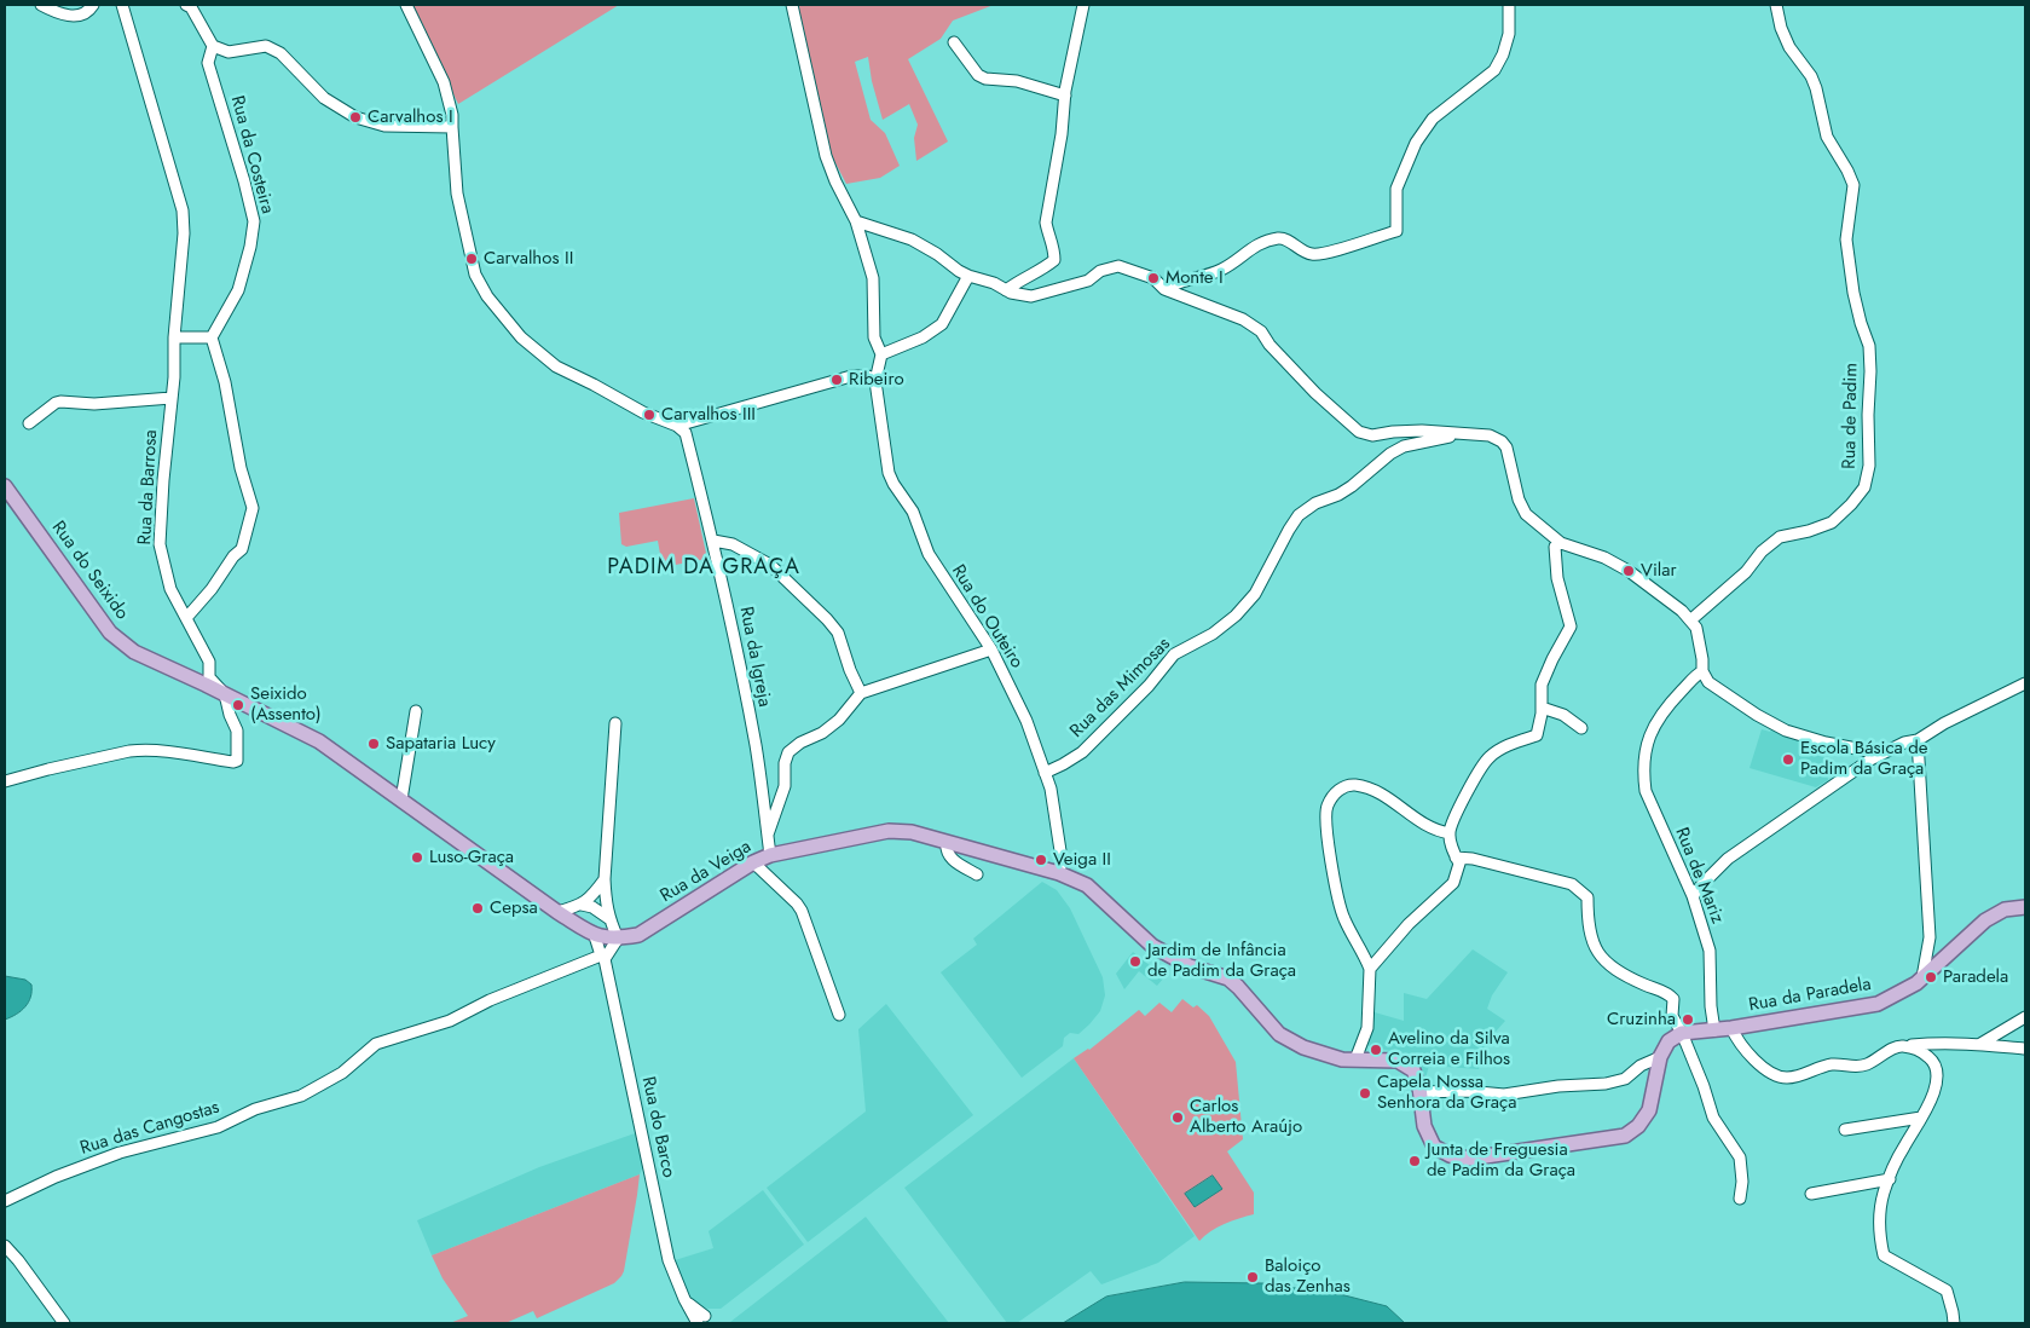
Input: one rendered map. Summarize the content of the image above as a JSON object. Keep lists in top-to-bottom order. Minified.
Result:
{"streets":{"main road":["Rua do Seixido","Rua da Veiga","Rua da Paradela"],"street":["Rua da Costeira","Rua de Padim","Rua da Barrosa","Rua do Outeiro","Rua da Igreja","Rua das Mimosas","Rua de Mariz","Rua do Barco","Rua das Cangostas"]},"crossings":[["Rua da Barrosa","Rua do Seixido"],["Rua do Seixido","Rua da Veiga"],["Rua do Seixido","Rua do Barco"],["Rua do Outeiro","Rua das Mimosas"],["Rua do Outeiro","Rua da Veiga"],["Rua da Igreja","Rua da Veiga"],["Rua da Veiga","Rua do Barco"],["Rua de Mariz","Rua da Paradela"],["Rua do Barco","Rua das Cangostas"]],"districts":["PADIM DA GRAÇA"],"places":["Carvalhos I","Carvalhos II","Monte I","Ribeiro","Carvalhos III","Vilar","Seixido (Assento)","Sapataria Lucy","Escola Básica de Padim da Graça","Luso-Graça","Veiga II","Cepsa","Jardim de Infância de Padim da Graça","Paradela","Cruzinha","Avelino da Silva Correia e Filhos","Capela Nossa Senhora da Graça","Carlos Alberto Araújo","Junta de Freguesia de Padim da Graça","Baloiço das Zenhas"]}
